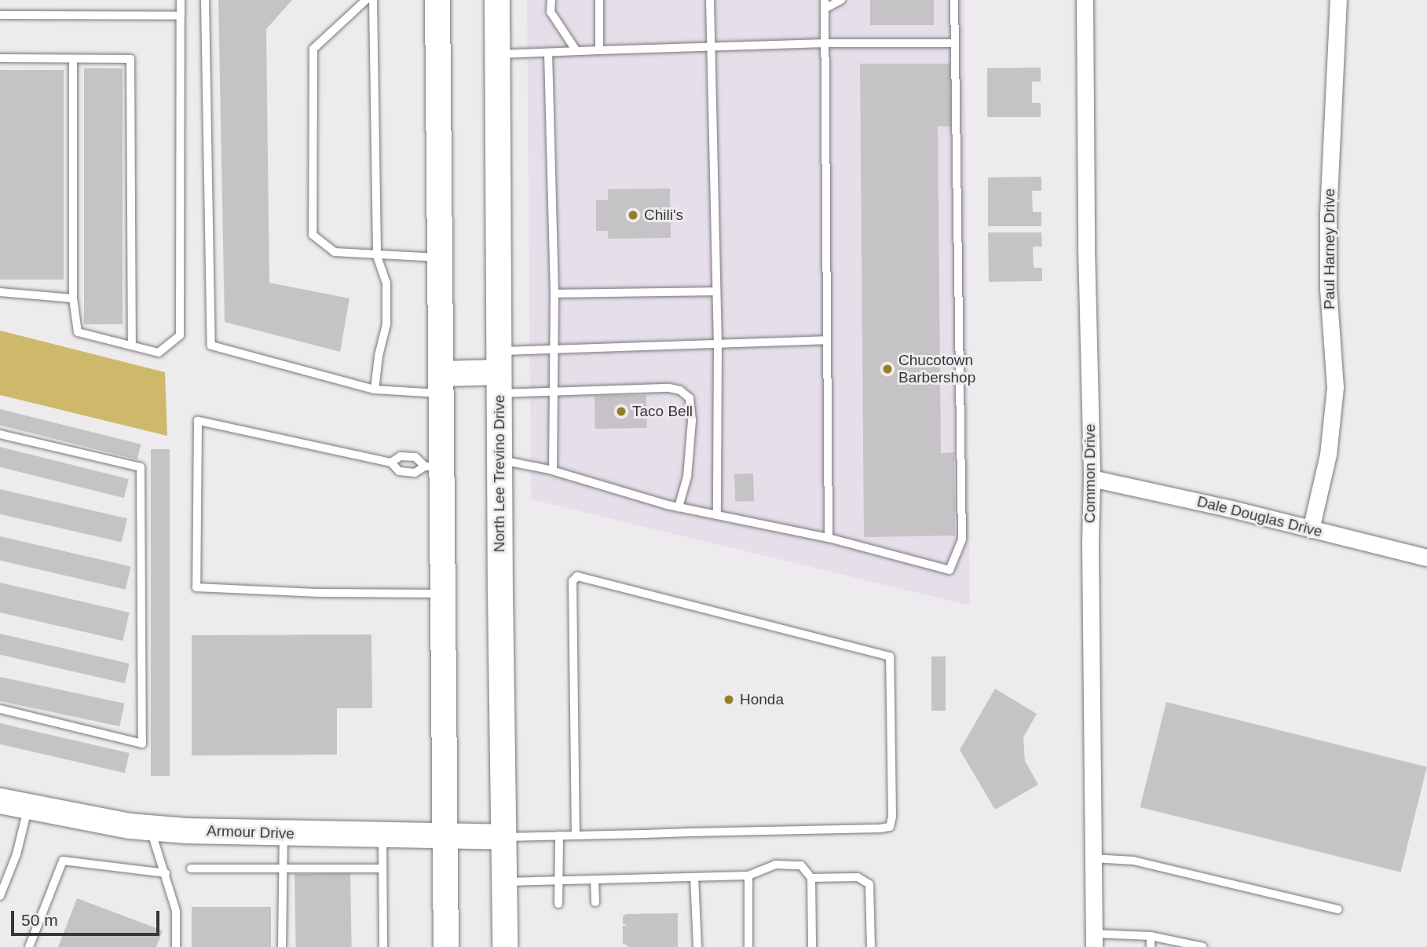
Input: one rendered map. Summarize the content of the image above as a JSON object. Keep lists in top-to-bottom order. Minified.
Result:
{"streets":{"main road":["North Lee Trevino Drive","Armour Drive"],"street":["Paul Harney Drive","Common Drive","Dale Douglas Drive"]},"crossings":[["Paul Harney Drive","Dale Douglas Drive"],["North Lee Trevino Drive","Armour Drive"],["Common Drive","Dale Douglas Drive"]],"places":["Chili's","Chucotown Barbershop","Taco Bell","Honda"],"scale_bar":"50 m"}
